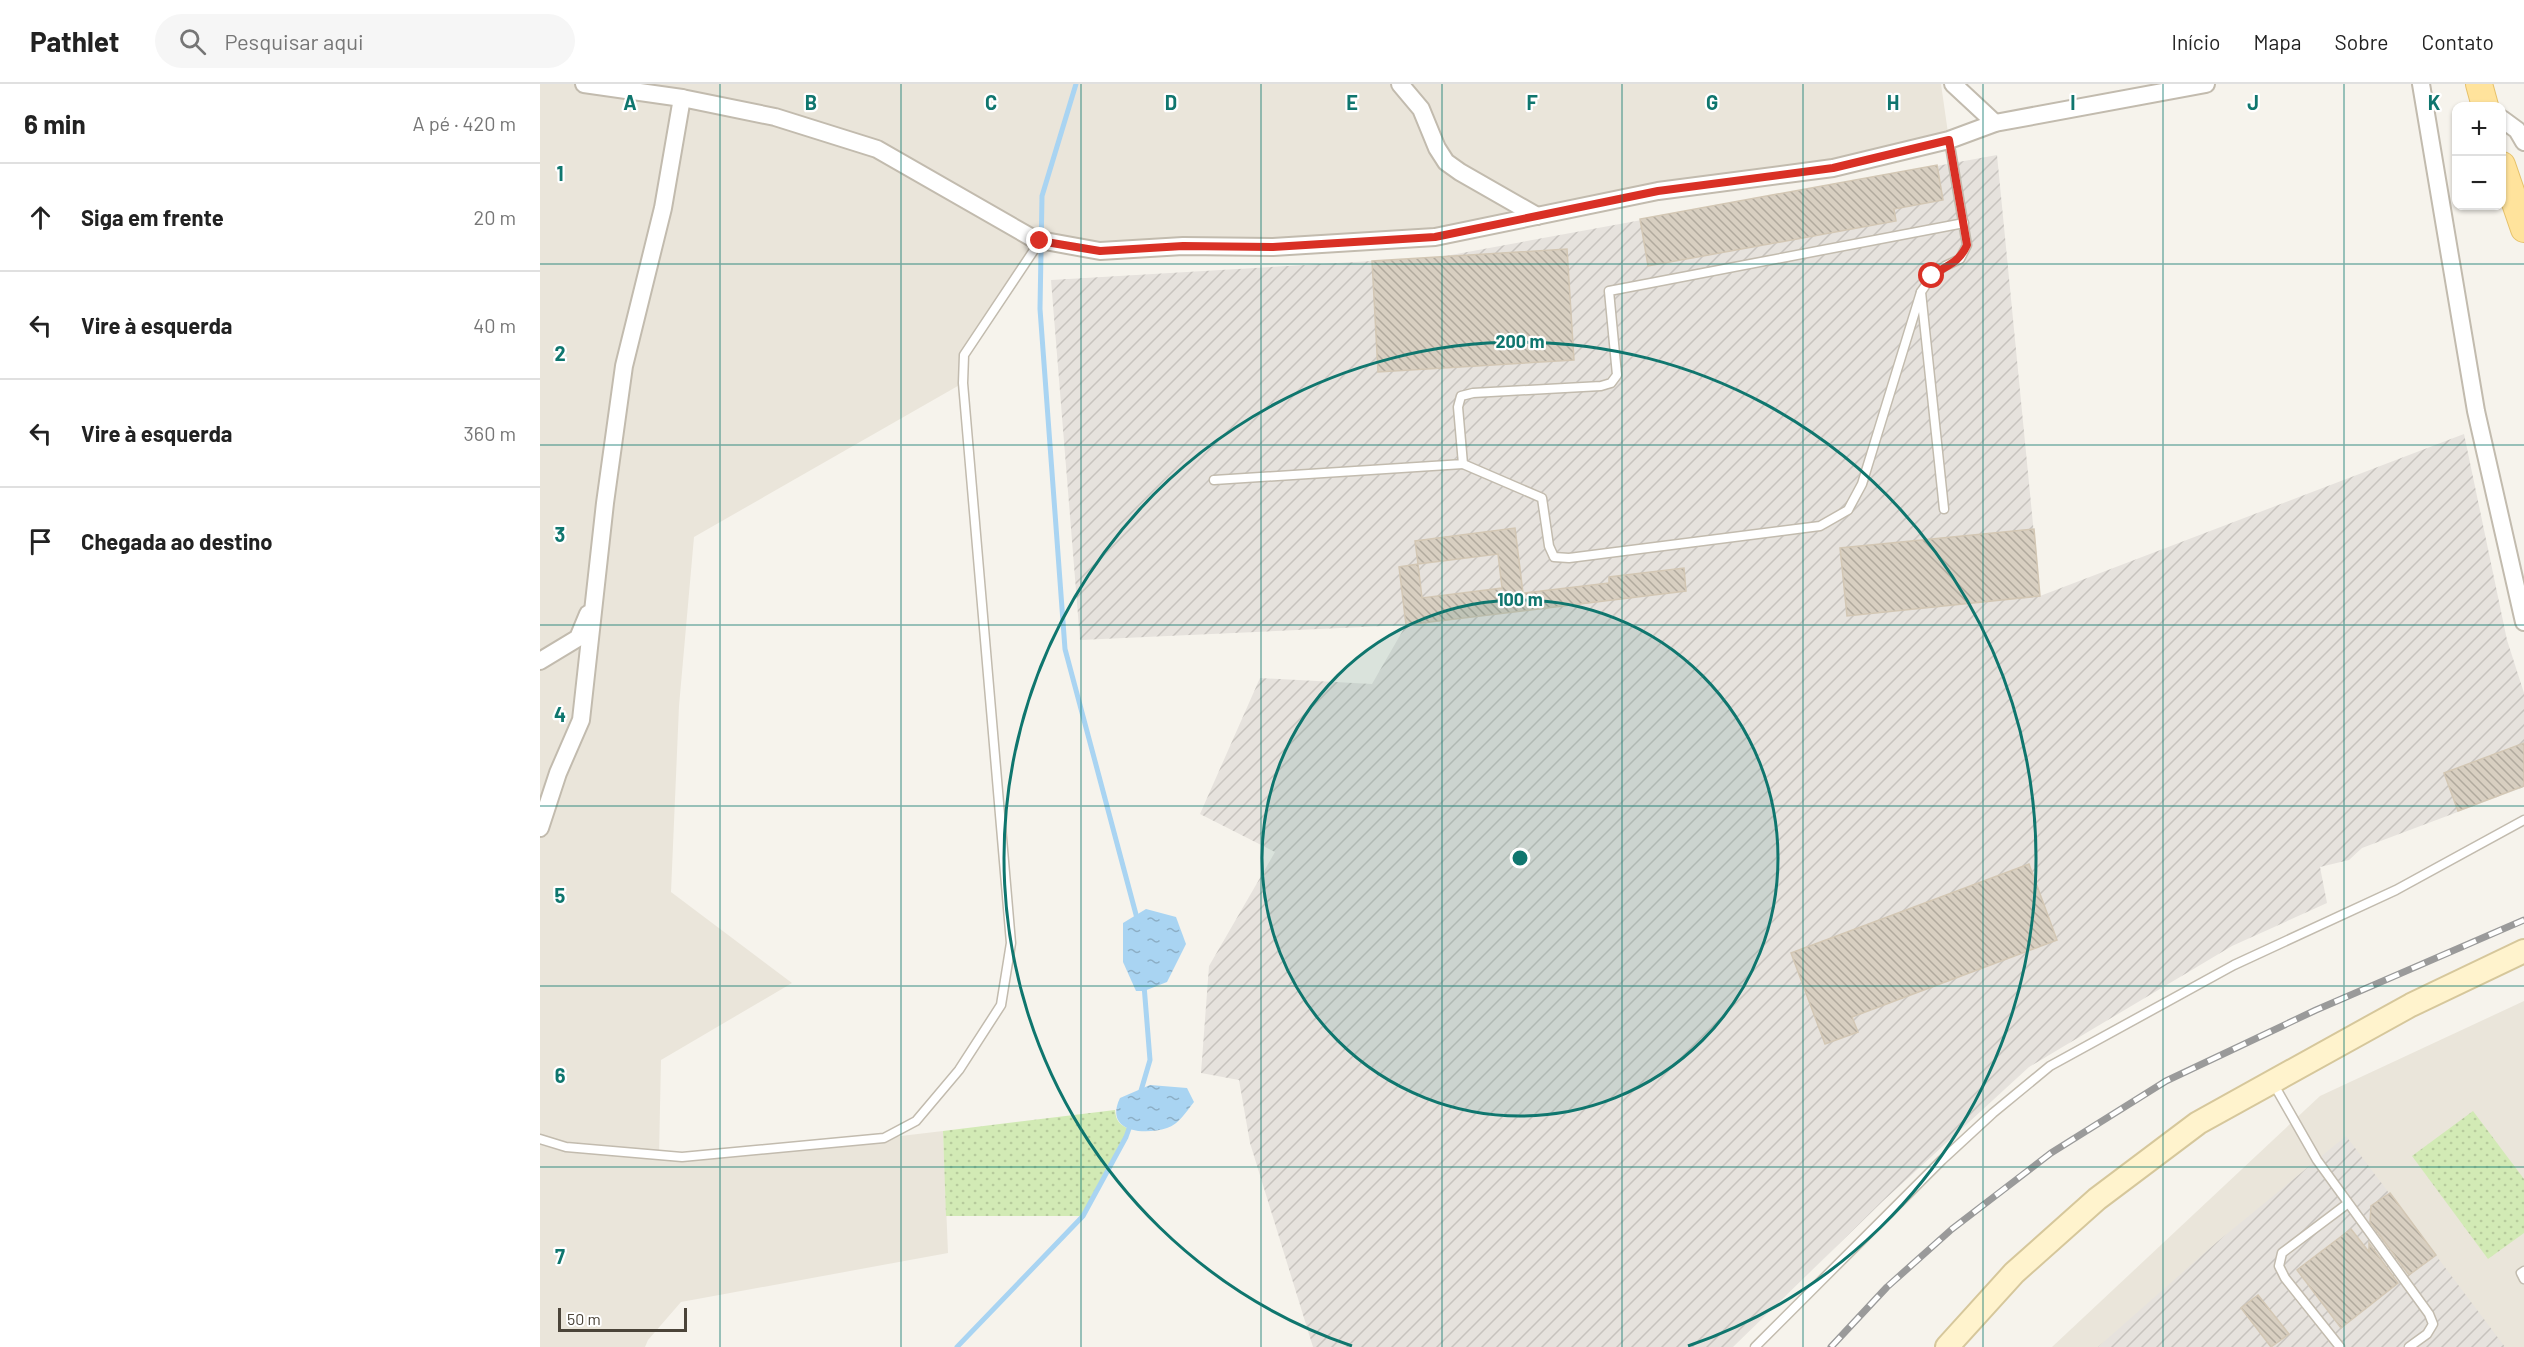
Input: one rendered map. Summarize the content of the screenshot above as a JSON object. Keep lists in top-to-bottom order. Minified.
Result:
{"scale_bar":"50 m","page":{"header":"Pathlet","search":"Pesquisar aqui","nav":["Início","Mapa","Sobre","Contato"],"heading":["6 min","A pé · 420 m"],"map_buttons":["+","−"],"list":[["Siga em frente","20 m"],["Vire à esquerda","40 m"],["Vire à esquerda","360 m"],"Chegada ao destino"],"scale":"50 m"},"grid":{"columns":["A","B","C","D","E","F","G","H","I","J","K"],"rows":["1","2","3","4","5","6","7"]},"rings":["200 m","100 m"]}
